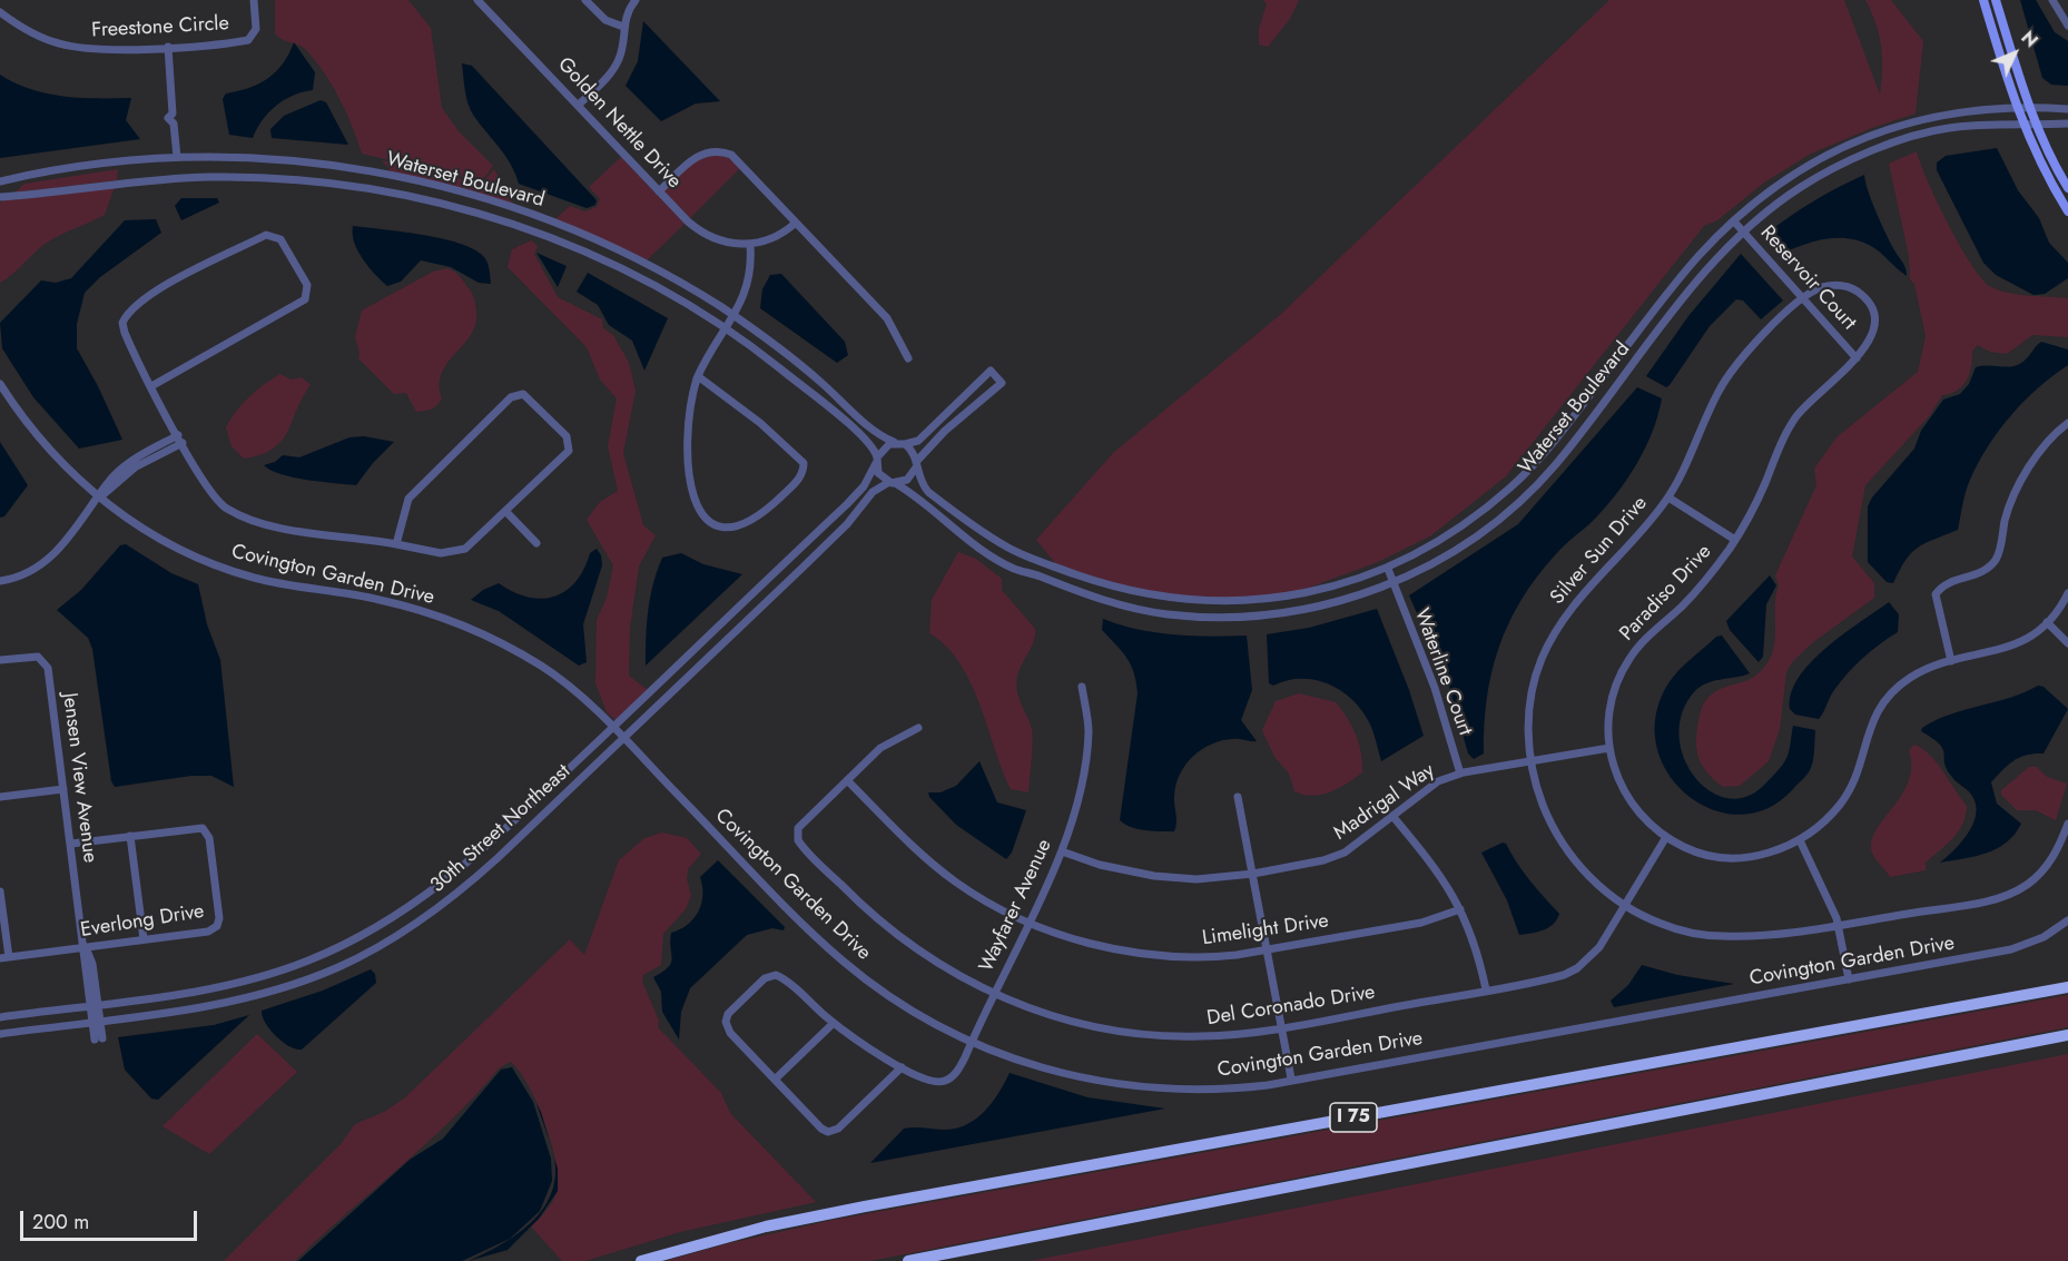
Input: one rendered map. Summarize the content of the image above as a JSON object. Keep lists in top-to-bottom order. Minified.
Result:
{"streets":{"highway":["I 75"],"street":["Freestone Circle","Golden Nettle Drive","Waterset Boulevard","Reservoir Court","Silver Sun Drive","Covington Garden Drive","Paradiso Drive","Waterline Court","Jensen View Avenue","Madrigal Way","30th Street Northeast","Wayfarer Avenue","Everlong Drive","Limelight Drive","Del Coronado Drive"]},"crossings":[["Waterset Boulevard","Reservoir Court"],["Waterset Boulevard","Waterline Court"],["Waterset Boulevard","30th Street Northeast"],["Reservoir Court","Silver Sun Drive"],["Reservoir Court","Paradiso Drive"],["Silver Sun Drive","Paradiso Drive"],["Silver Sun Drive","Madrigal Way"],["Silver Sun Drive","Del Coronado Drive"],["Covington Garden Drive","30th Street Northeast"],["Covington Garden Drive","Wayfarer Avenue"],["Paradiso Drive","Madrigal Way"],["Paradiso Drive","Del Coronado Drive"],["Waterline Court","Madrigal Way"],["Jensen View Avenue","Everlong Drive"],["Madrigal Way","Wayfarer Avenue"],["Wayfarer Avenue","Limelight Drive"],["Wayfarer Avenue","Del Coronado Drive"],["Limelight Drive","Del Coronado Drive"]],"scale_bar":"200 m","north":"top right"}
